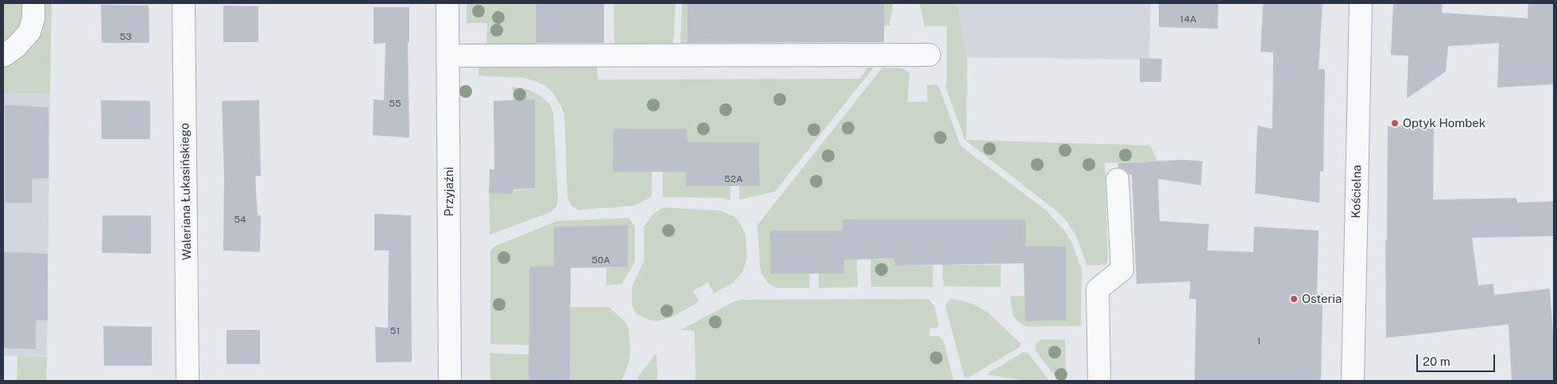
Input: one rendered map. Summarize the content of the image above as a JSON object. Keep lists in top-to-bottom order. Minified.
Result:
{"streets":{"street":["Waleriana Łukasińskiego","Przyjaźni","Kościelna"]},"places":["Optyk Hombek","Osteria"],"house_numbers":["14A","53","55","52A","54","50A","51","1"],"scale_bar":"20 m"}
